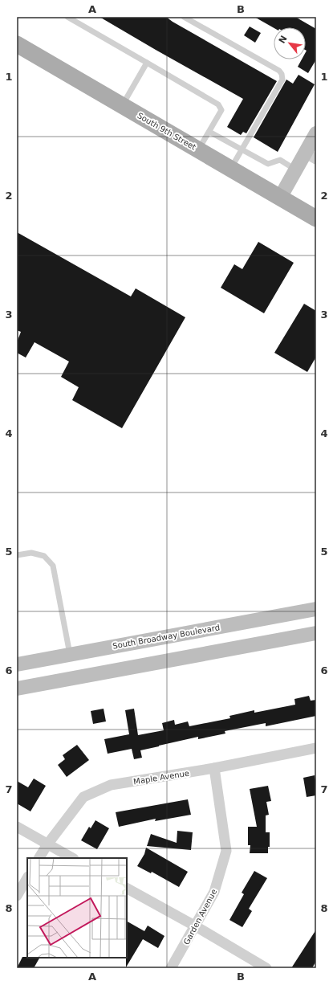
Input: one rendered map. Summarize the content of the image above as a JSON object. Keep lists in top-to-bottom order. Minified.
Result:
{"streets":{"main road":["South 9th Street","South Broadway Boulevard"],"street":["Maple Avenue","Garden Avenue"]},"crossings":[["Maple Avenue","Garden Avenue"]],"north":"top left","grid":{"columns":["A","B"],"rows":["1","2","3","4","5","6","7","8"]}}
